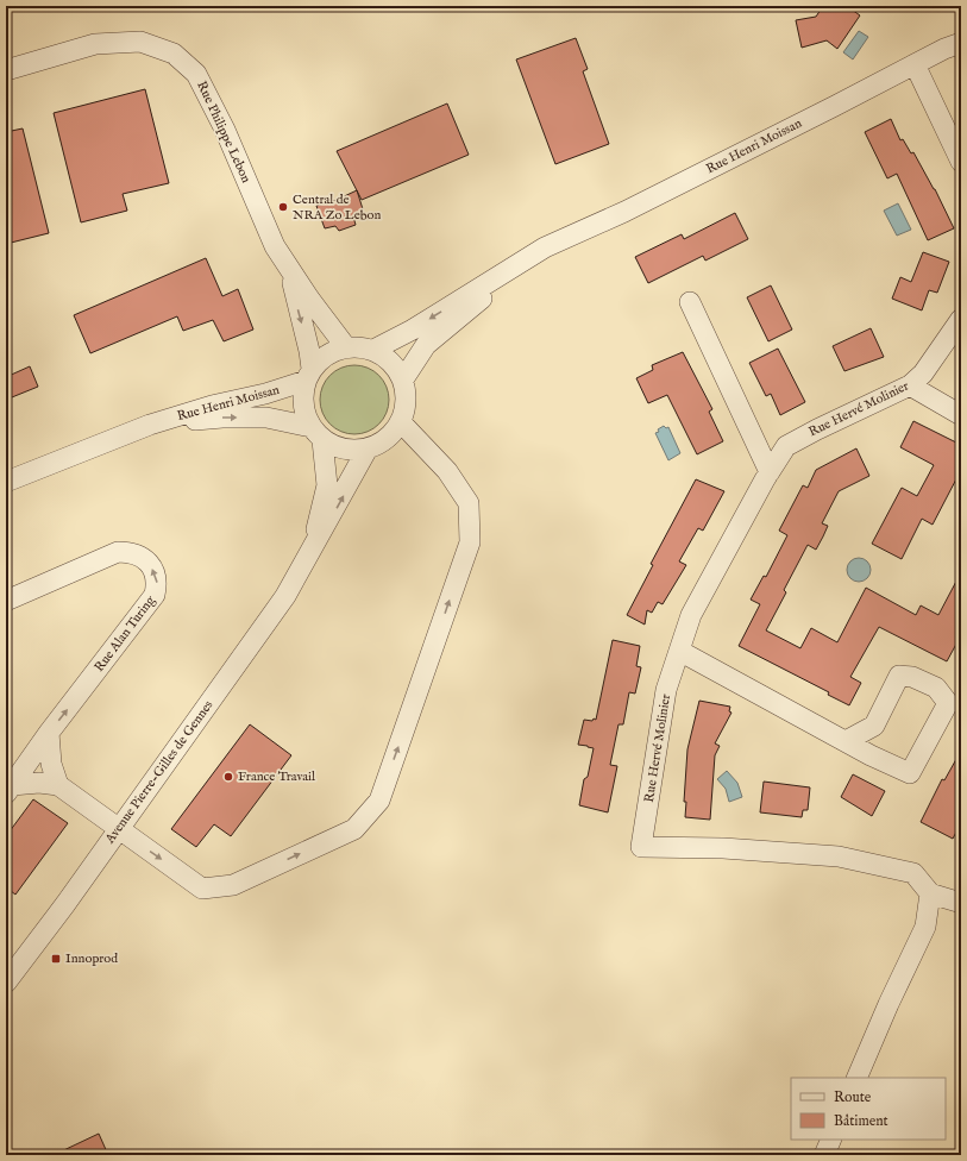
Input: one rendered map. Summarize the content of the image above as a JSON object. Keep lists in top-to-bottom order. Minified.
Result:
{"streets":{"street":["Rue Philippe Lebon","Rue Henri Moissan","Rue Hervé Molinier","Rue Alan Turing","Avenue Pierre-Gilles de Gennes"]},"crossings":[["Rue Philippe Lebon","Rue Henri Moissan"],["Rue Philippe Lebon","Avenue Pierre-Gilles de Gennes"],["Rue Henri Moissan","Avenue Pierre-Gilles de Gennes"]],"places":{"other":["Central de NRA Zo Lebon","France Travail"],"transit":["Innoprod"]},"legend":["Route","Bâtiment"]}
